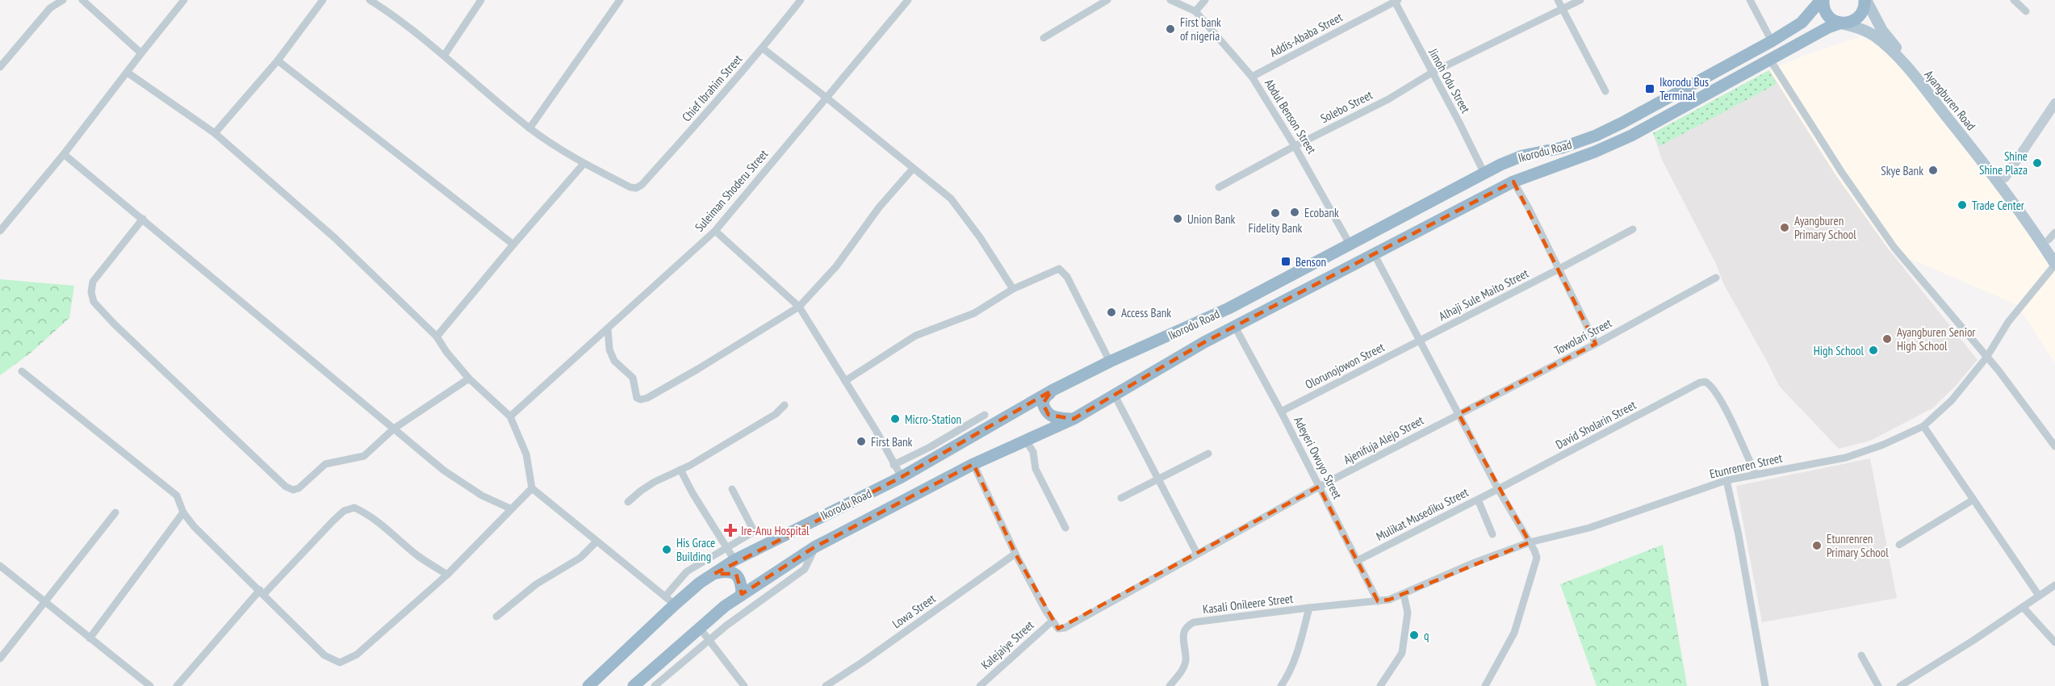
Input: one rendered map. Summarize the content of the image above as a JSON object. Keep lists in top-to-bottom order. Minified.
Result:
{"streets":{"highway":["Ikorodu Road"],"main road":["Ayangburen Road"],"street":["Addis-Ababa Street","Jimoh Odu Street","Chief Ibrahim Street","Solebo Street","Abdul Benson Street","Suleiman Shoderu Street","Alhaji Sule Maito Street","Towolari Street","Olorunojowon Street","David Sholarin Street","Ajenifuja Alejo Street","Adeyeri Owuyo Street","Etunrenren Street","Mulikat Musediku Street","Kasali Onileere Street","Lowa Street","Kalejaiye Street"]},"crossings":[["Addis-Ababa Street","Jimoh Odu Street"],["Addis-Ababa Street","Abdul Benson Street"],["Jimoh Odu Street","Solebo Street"],["Jimoh Odu Street","Ikorodu Road"],["Ayangburen Road","Etunrenren Street"],["Solebo Street","Abdul Benson Street"],["Abdul Benson Street","Ikorodu Road"],["Ikorodu Road","Adeyeri Owuyo Street"],["Alhaji Sule Maito Street","Olorunojowon Street"],["Towolari Street","Ajenifuja Alejo Street"],["Olorunojowon Street","Adeyeri Owuyo Street"],["David Sholarin Street","Etunrenren Street"],["David Sholarin Street","Mulikat Musediku Street"],["Ajenifuja Alejo Street","Adeyeri Owuyo Street"],["Ajenifuja Alejo Street","Kalejaiye Street"],["Adeyeri Owuyo Street","Etunrenren Street"],["Adeyeri Owuyo Street","Mulikat Musediku Street"],["Adeyeri Owuyo Street","Kasali Onileere Street"],["Etunrenren Street","Kasali Onileere Street"]],"places":{"other":["First bank of nigeria","Shine Shine Plaza","Skye Bank","Trade Center","Ecobank","Fidelity Bank","Union Bank","Ayangburen Primary School","Access Bank","Ayangburen Senior High School","High School","Micro-Station","First Bank","Etunrenren Primary School","His Grace Building","q"],"transit":["Ikorodu Bus Terminal","Benson"],"health":["Ire-Anu Hospital"]}}
